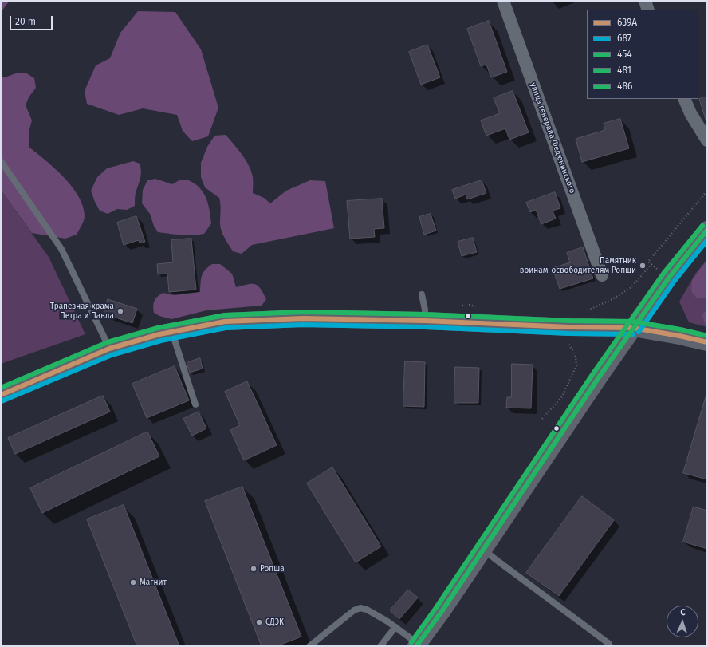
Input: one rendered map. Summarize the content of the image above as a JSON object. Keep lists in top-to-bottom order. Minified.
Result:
{"streets":{"street":["улица генерала Федюнинского"]},"places":["Памятник воинам-освободителям Ропши","Трапезная храма Петра и Павла","Ропша","Магнит","СДЭК"],"lines":["transit line 486","transit line 481","transit line 687","transit line 454","transit line 639А"],"legend":["639А","687","454","481","486"],"scale_bar":"20 m","north":"top"}
